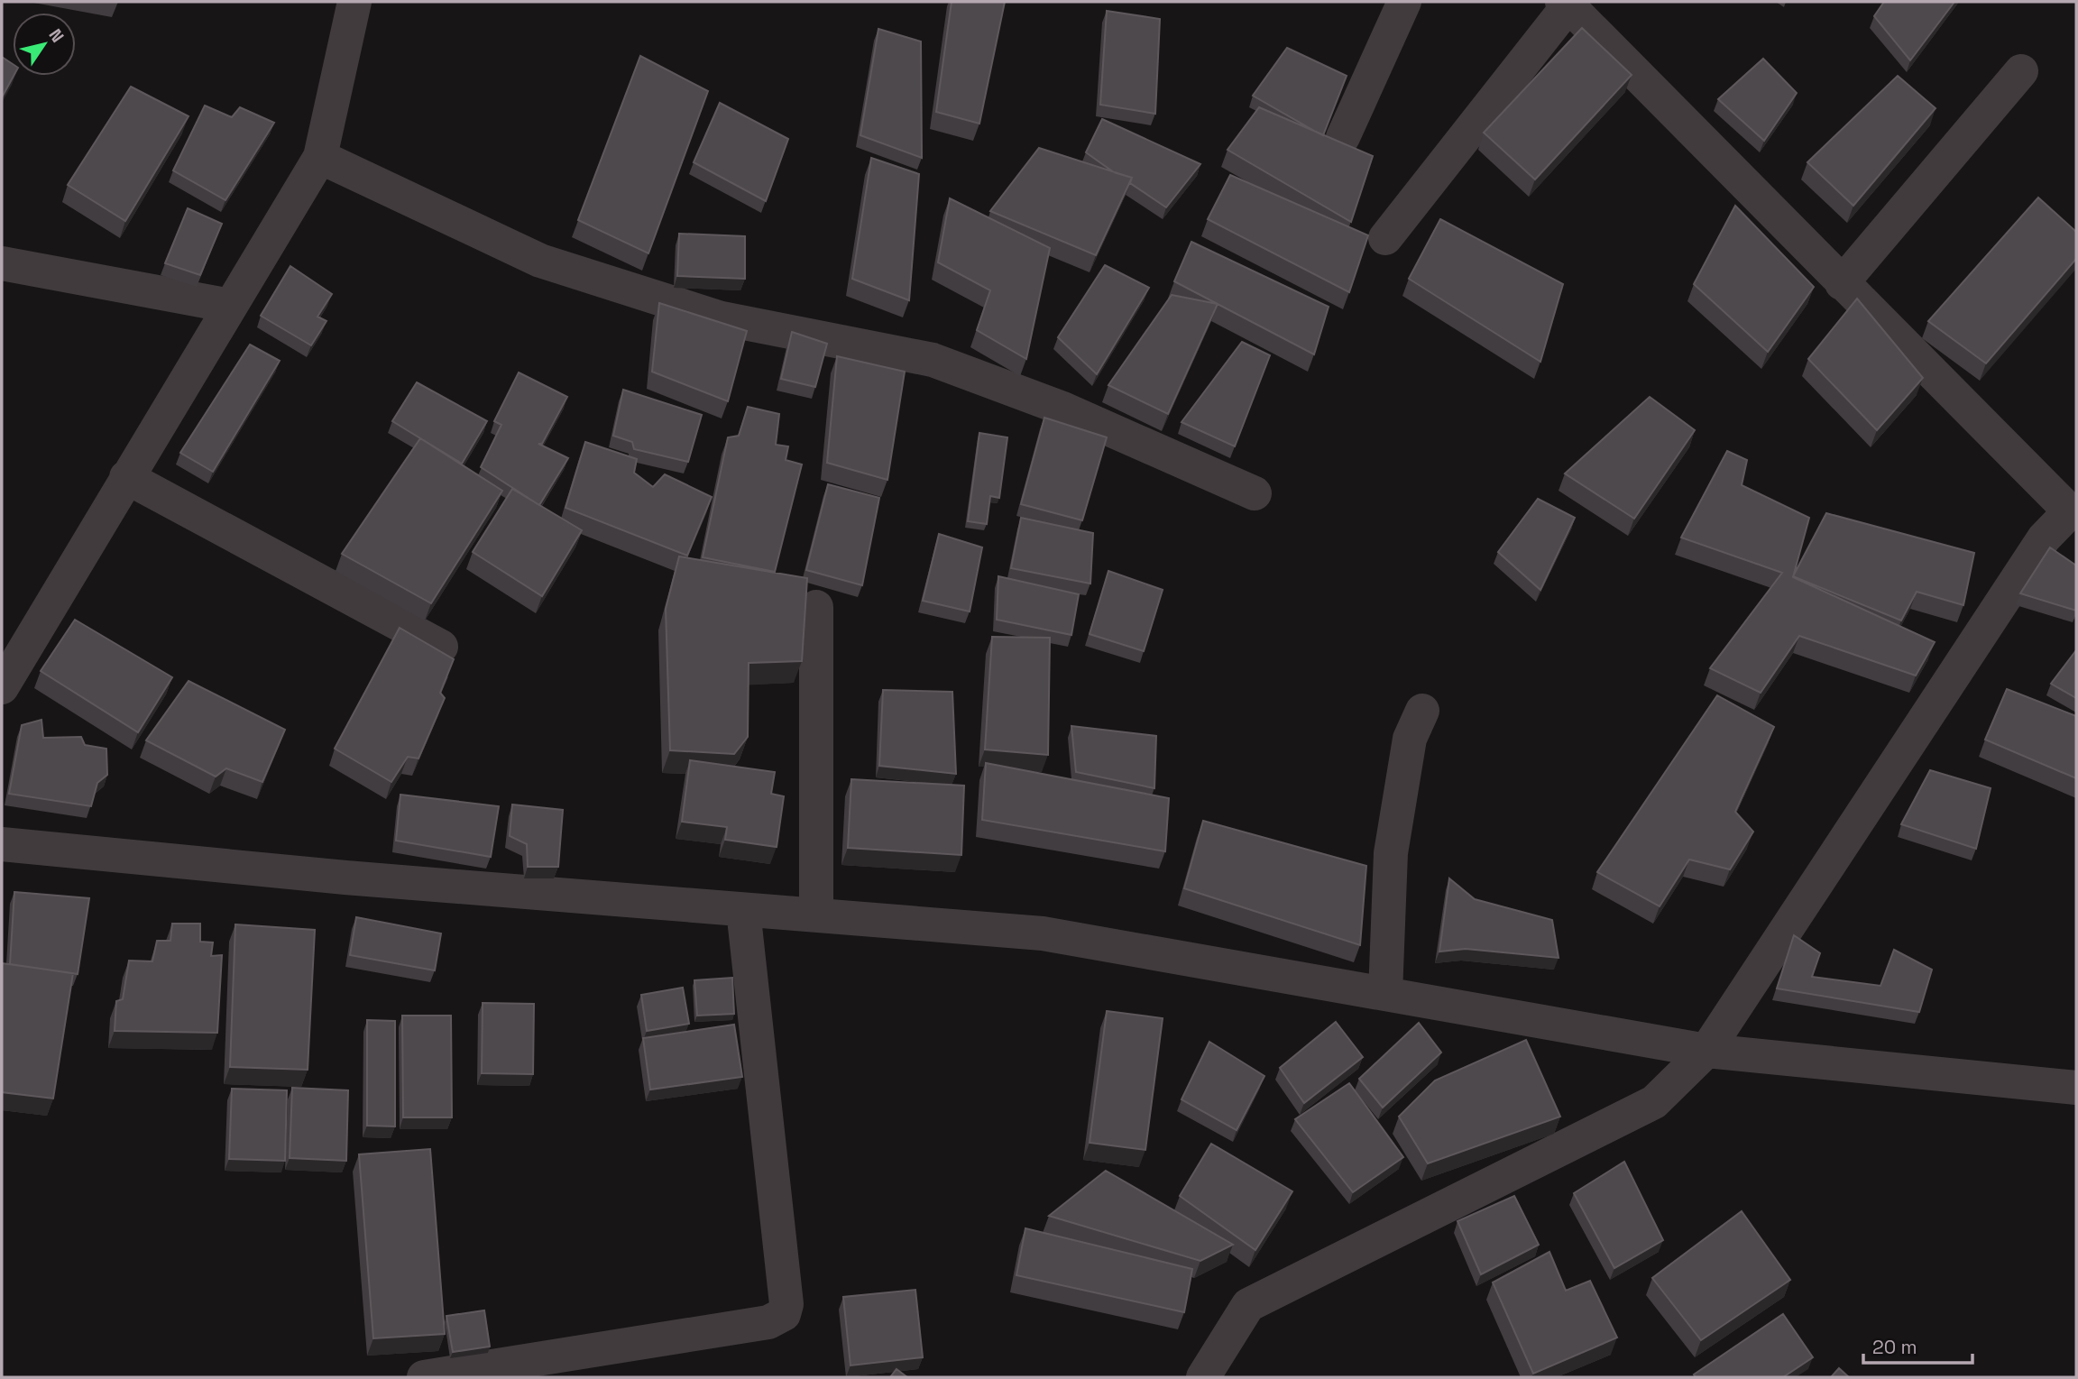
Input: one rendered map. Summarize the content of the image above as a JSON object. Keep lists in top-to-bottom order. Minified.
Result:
{"scale_bar":"20 m","north":"top right"}
